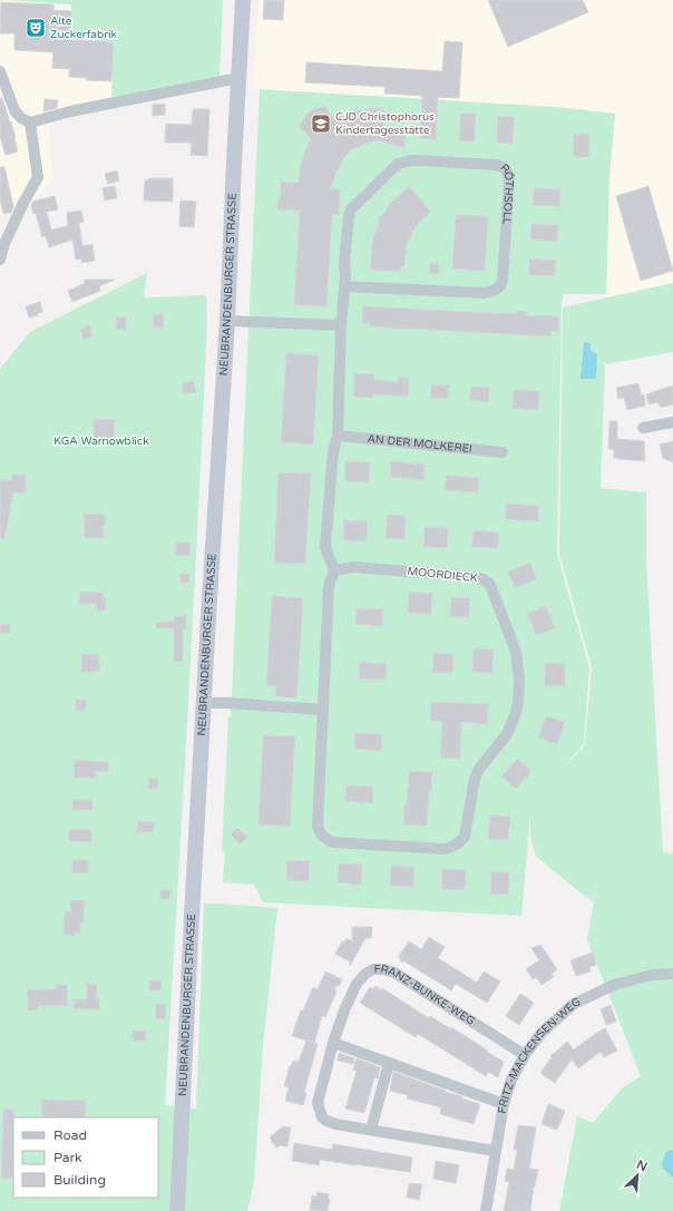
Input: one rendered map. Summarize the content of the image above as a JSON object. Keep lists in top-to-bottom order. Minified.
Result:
{"streets":{"main road":["NEUBRANDENBURGER STRASSE"],"street":["RÖTHSOLL","AN DER MOLKEREI","MOORDIECK","FRANZ-BUNKE-WEG","FRITZ-MACKENSEN-WEG"]},"crossings":[["FRANZ-BUNKE-WEG","FRITZ-MACKENSEN-WEG"]],"parks":["KGA Warnowblick"],"places":{"theatre":["Alte Zuckerfabrik"],"school or university":["CJD Christophorus Kindertagesstätte"]},"legend":["Road","Park","Building"],"north":"top right"}
